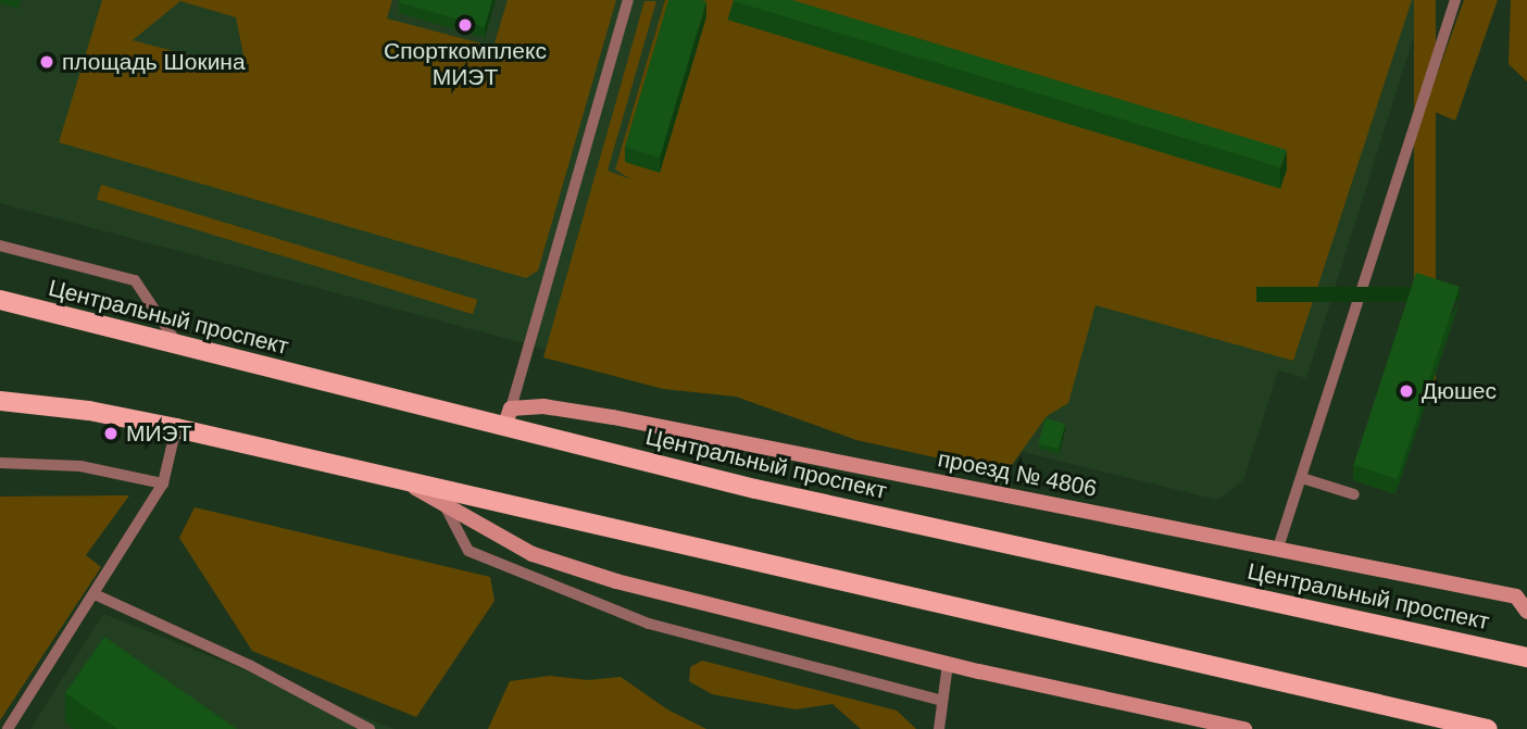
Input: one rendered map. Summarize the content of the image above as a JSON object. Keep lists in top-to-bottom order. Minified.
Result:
{"streets":{"main road":["Центральный проспект"],"street":["проезд № 4806"]},"places":["Спорткомплекс МИЭТ","площадь Шокина","Дюшес","МИЭТ"]}
